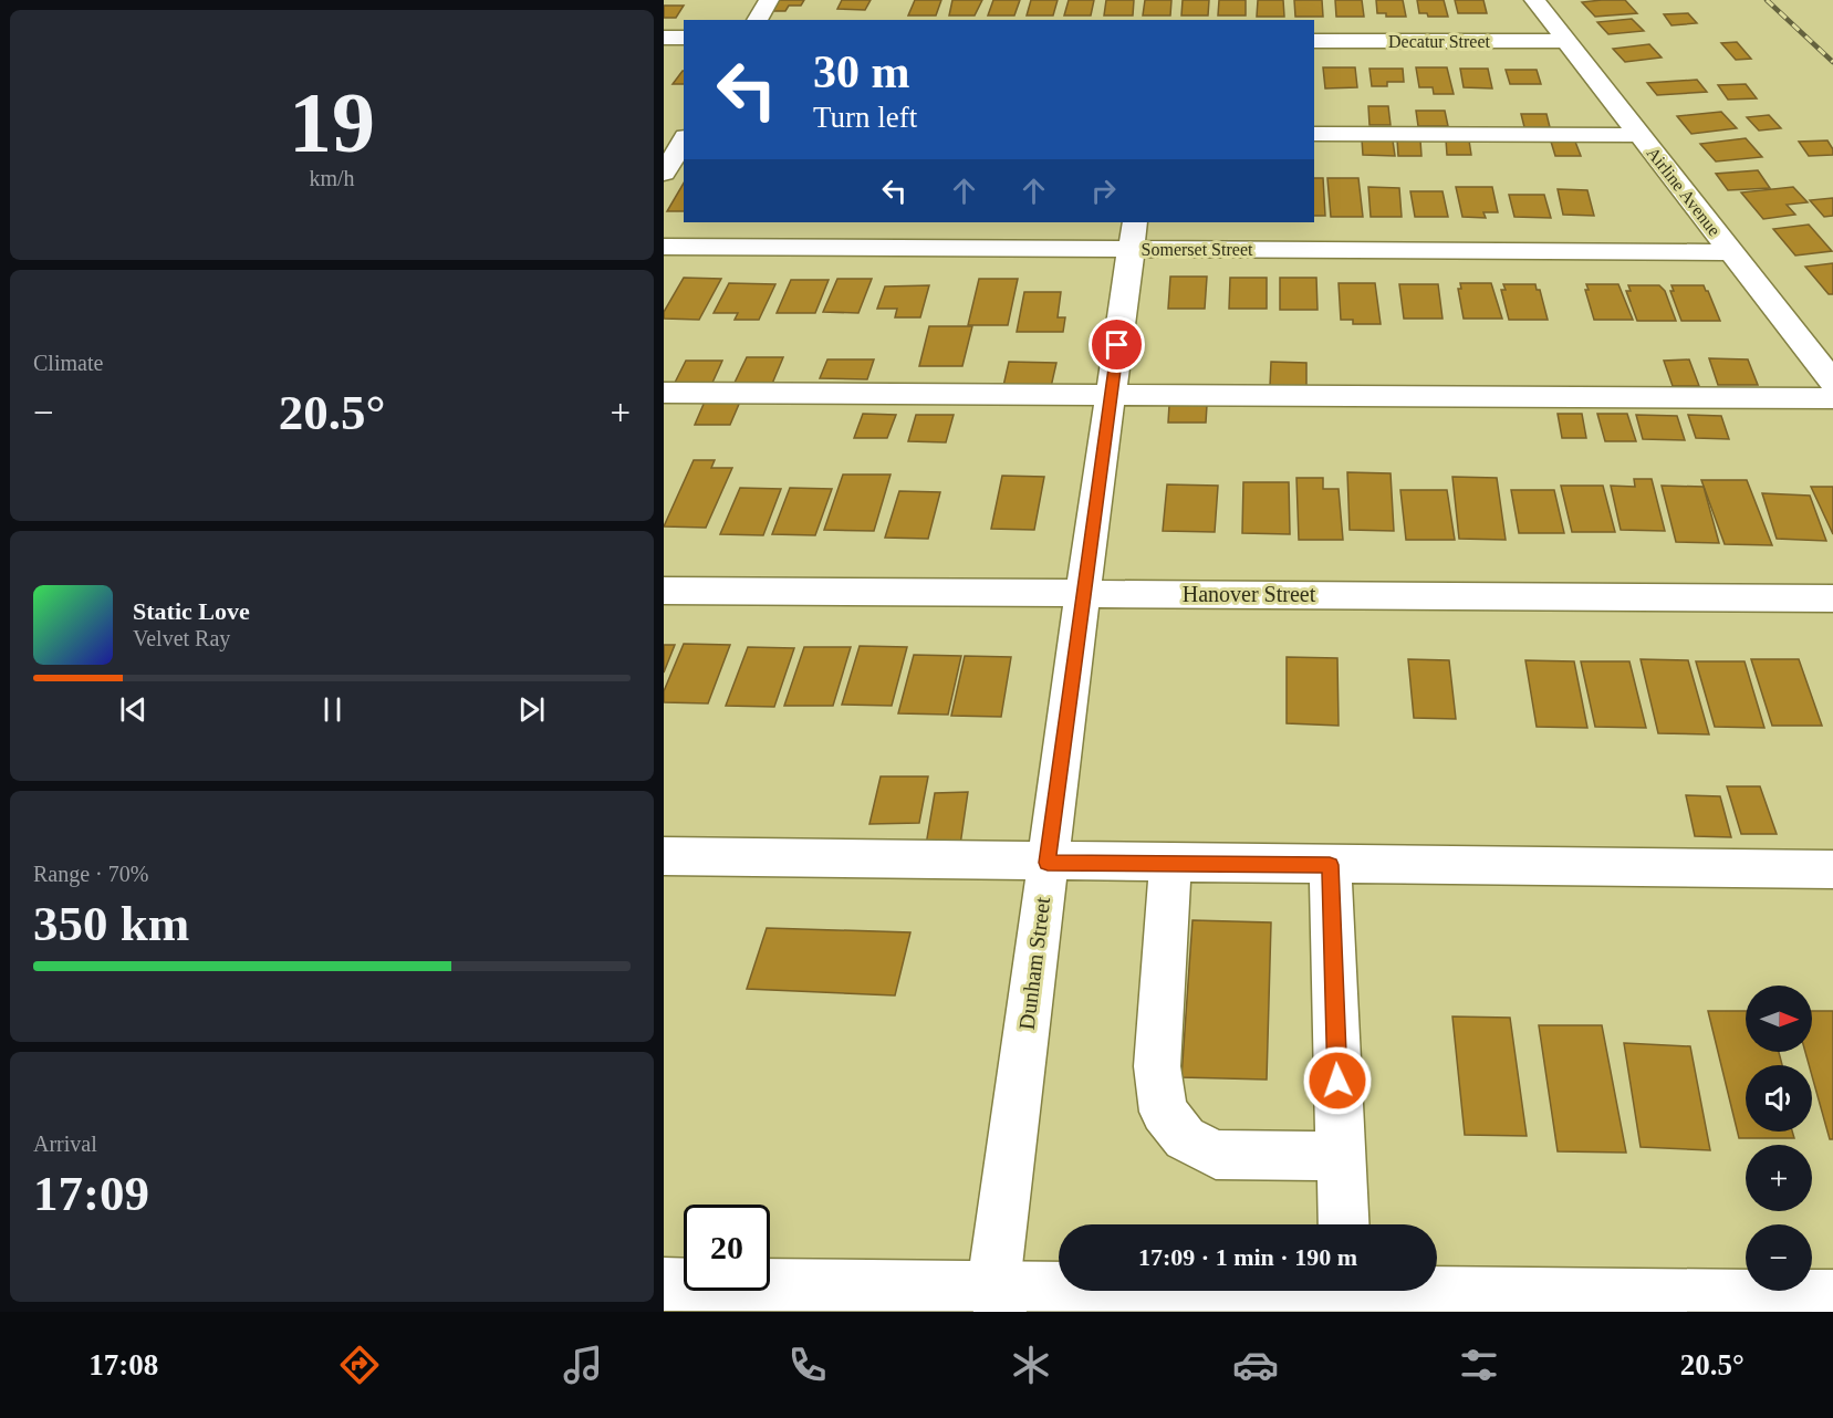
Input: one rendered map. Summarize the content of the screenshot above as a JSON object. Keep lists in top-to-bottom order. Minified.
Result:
{"streets":{"street":["Decatur Street","Airline Avenue","Somerset Street","Hanover Street","Dunham Street"]},"crossings":[["Decatur Street","Airline Avenue"],["Airline Avenue","Somerset Street"],["Somerset Street","Dunham Street"],["Hanover Street","Dunham Street"]],"north":"right","page":{"tile":[["19","km/h"],"Climate",["Range · 70%","350 km"],["Arrival","17:09"]],"turn":["30 m","Turn left"],"heat":["−","20.5°","+"],"song":["Static Love","Velvet Ray"],"map_buttons":["+","−"],"limit":"20","trip":"17:09 · 1 min · 190 m","tabs":["17:08","20.5°"]}}
